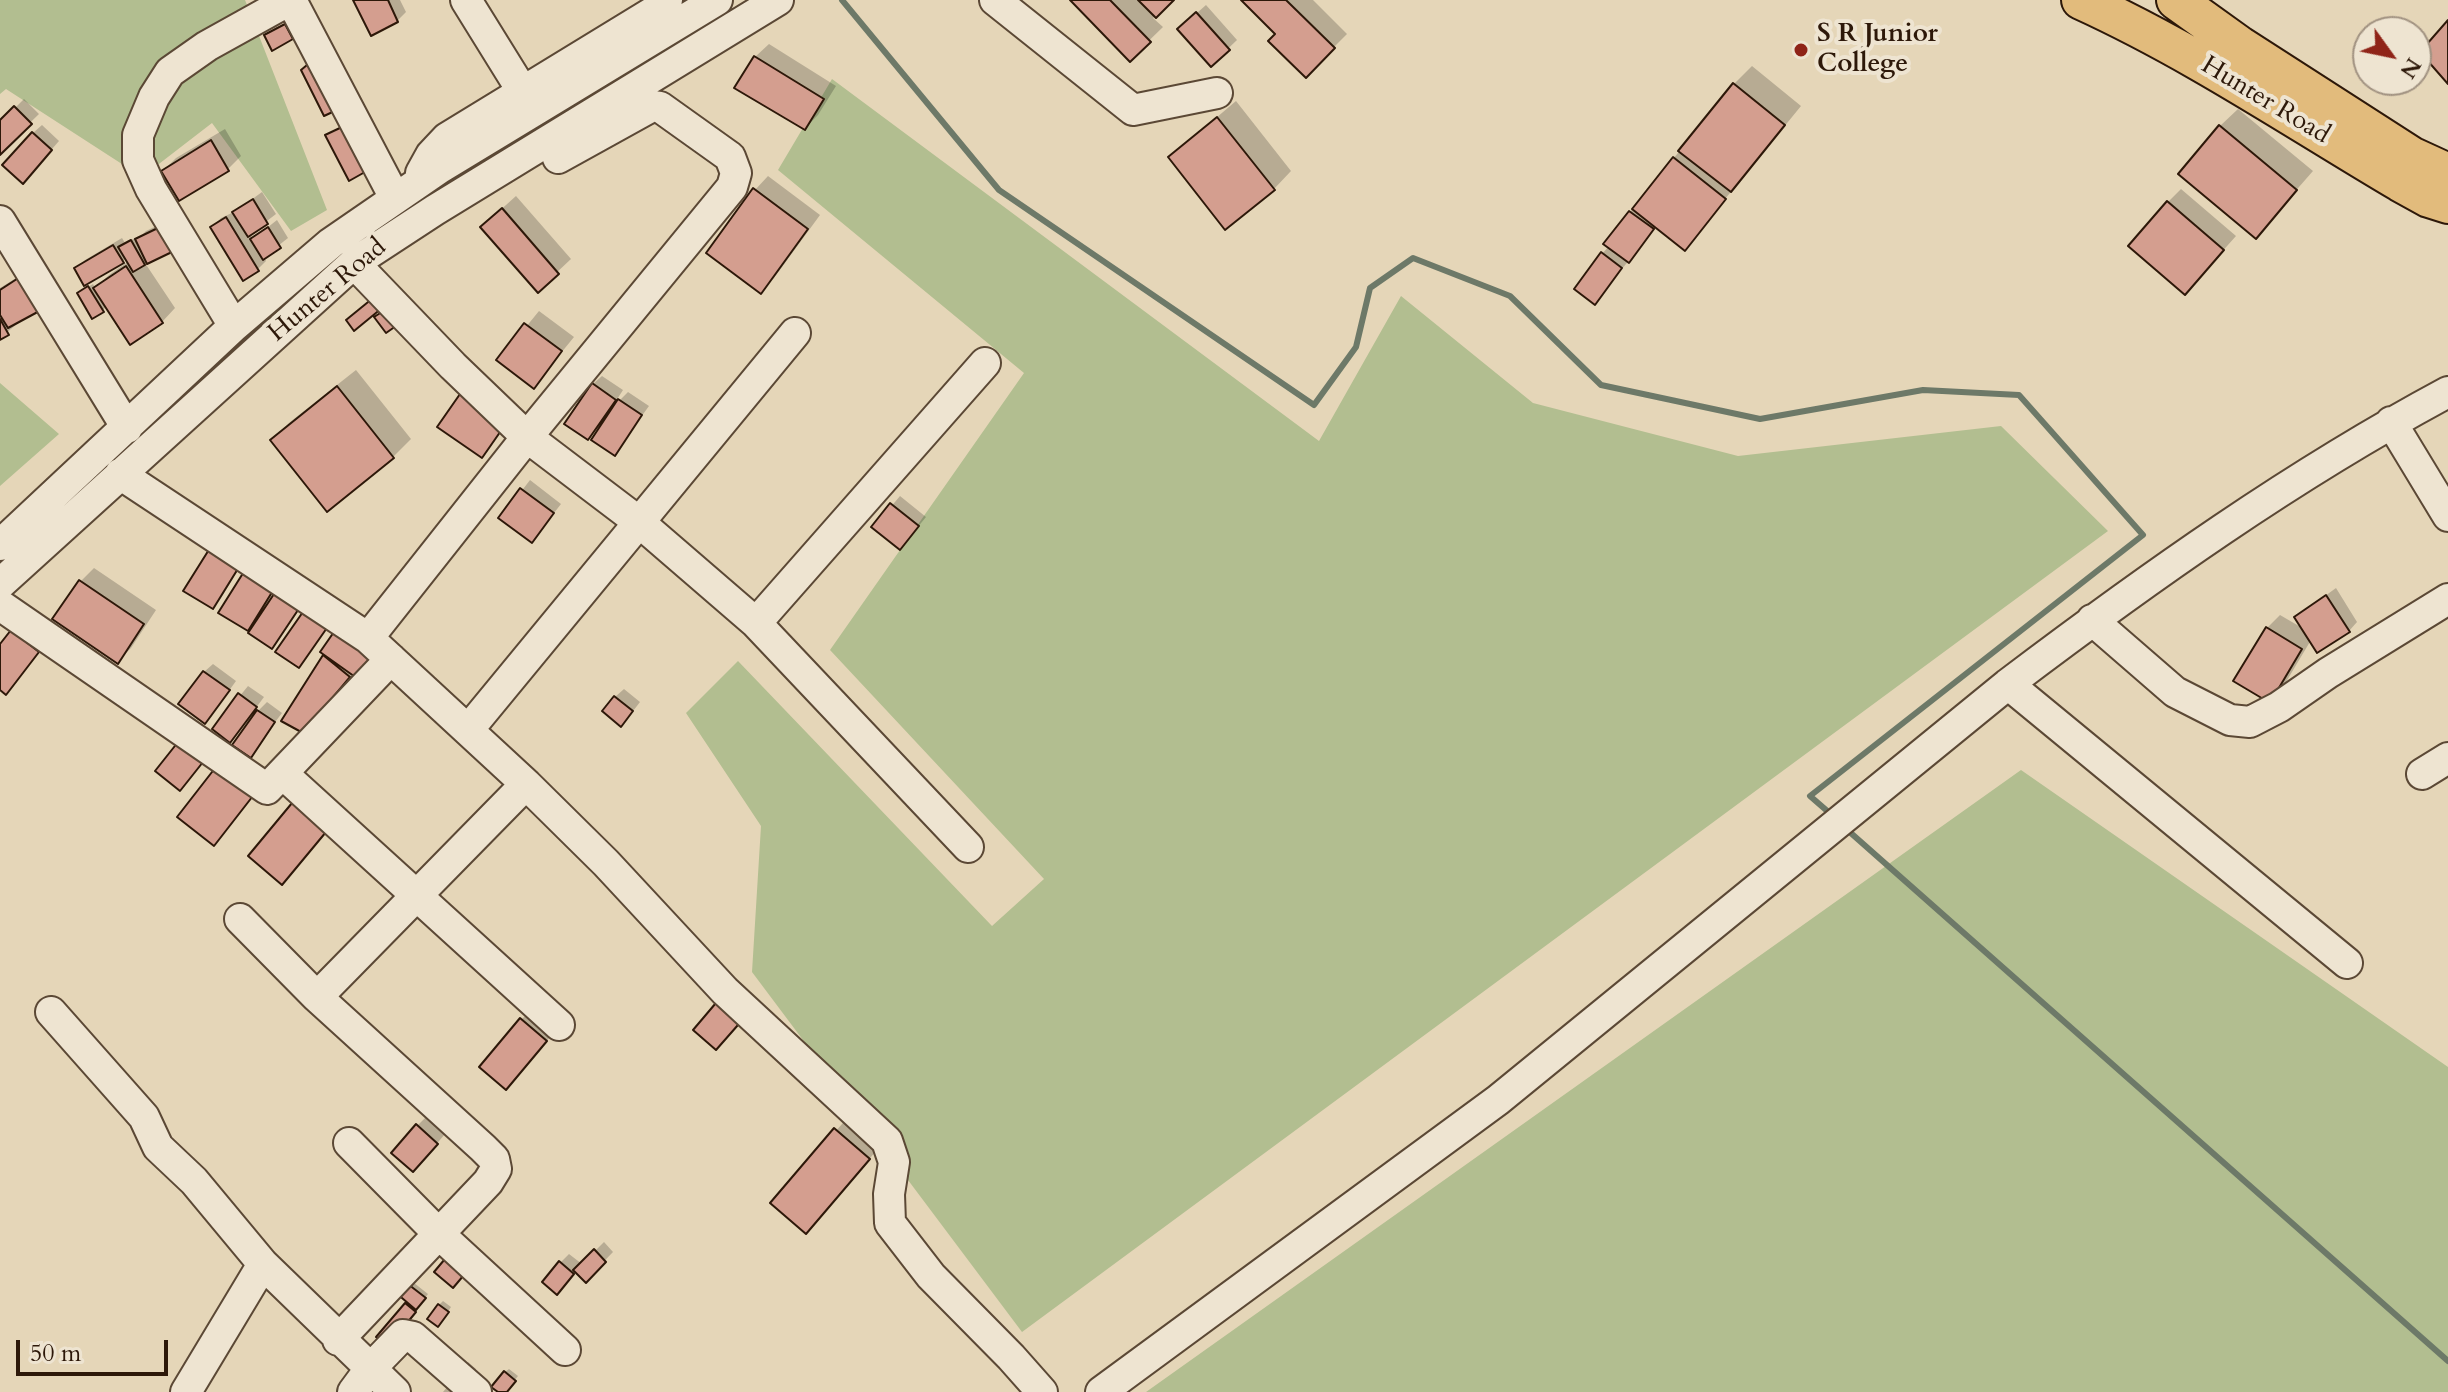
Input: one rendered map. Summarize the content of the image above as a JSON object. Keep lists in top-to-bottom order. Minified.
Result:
{"streets":{"main road":["Hunter Road"]},"places":["S R Junior College"],"scale_bar":"50 m","north":"bottom right"}
